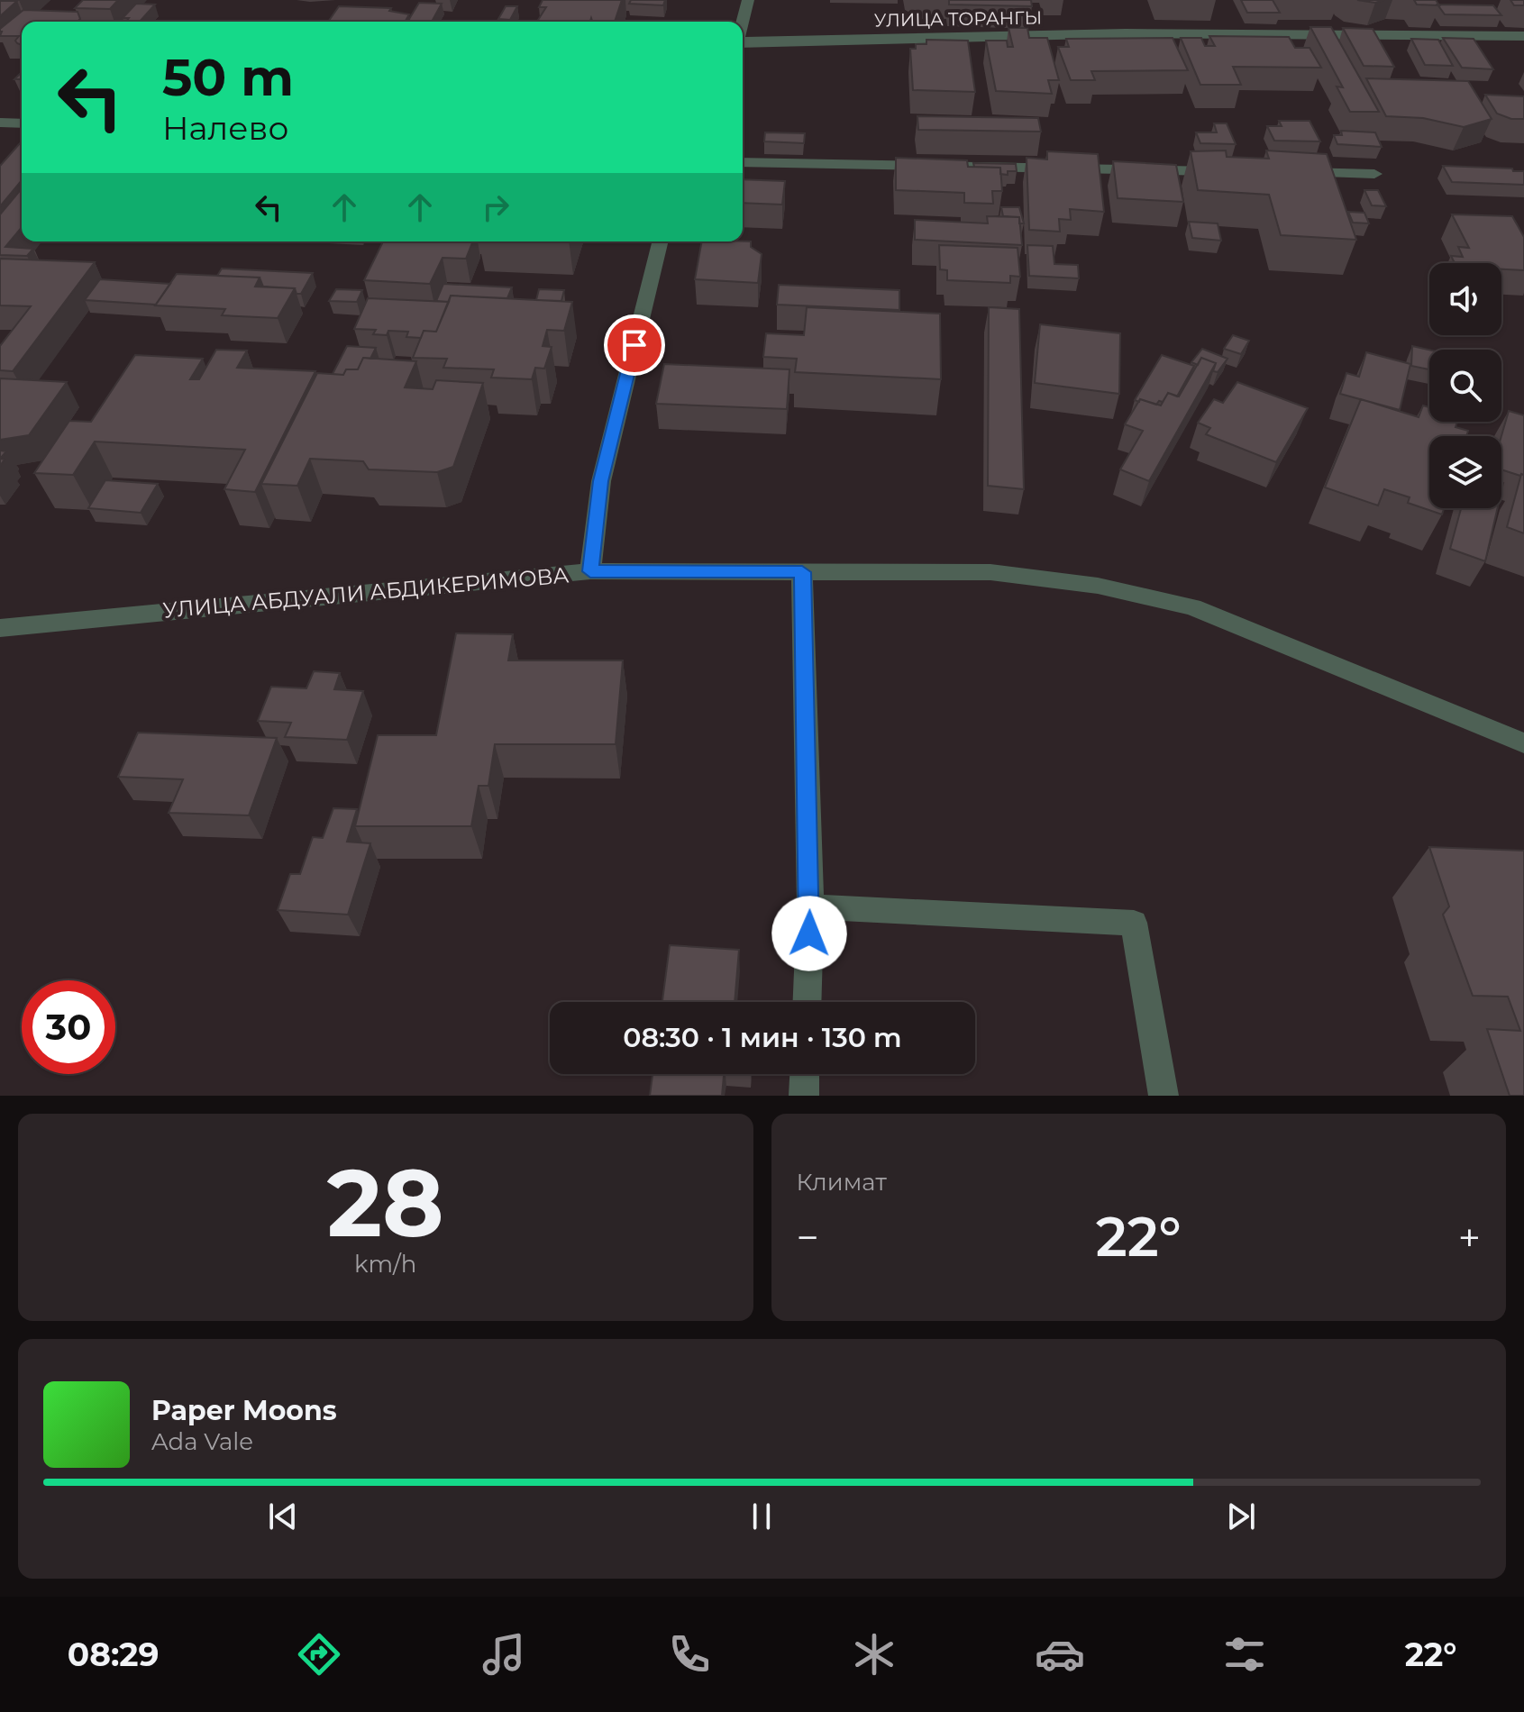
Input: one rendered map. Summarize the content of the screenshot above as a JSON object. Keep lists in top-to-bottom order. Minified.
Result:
{"streets":{"street":["УЛИЦА ТОРАНГЫ","УЛИЦА АБДУАЛИ АБДИКЕРИМОВА"]},"page":{"turn":["50 m","Налево"],"limit":"30","trip":"08:30 · 1 мин · 130 m","tile":[["28","km/h"],"Климат"],"heat":["−","22°","+"],"song":["Paper Moons","Ada Vale"],"tabs":["08:29","22°"]}}
